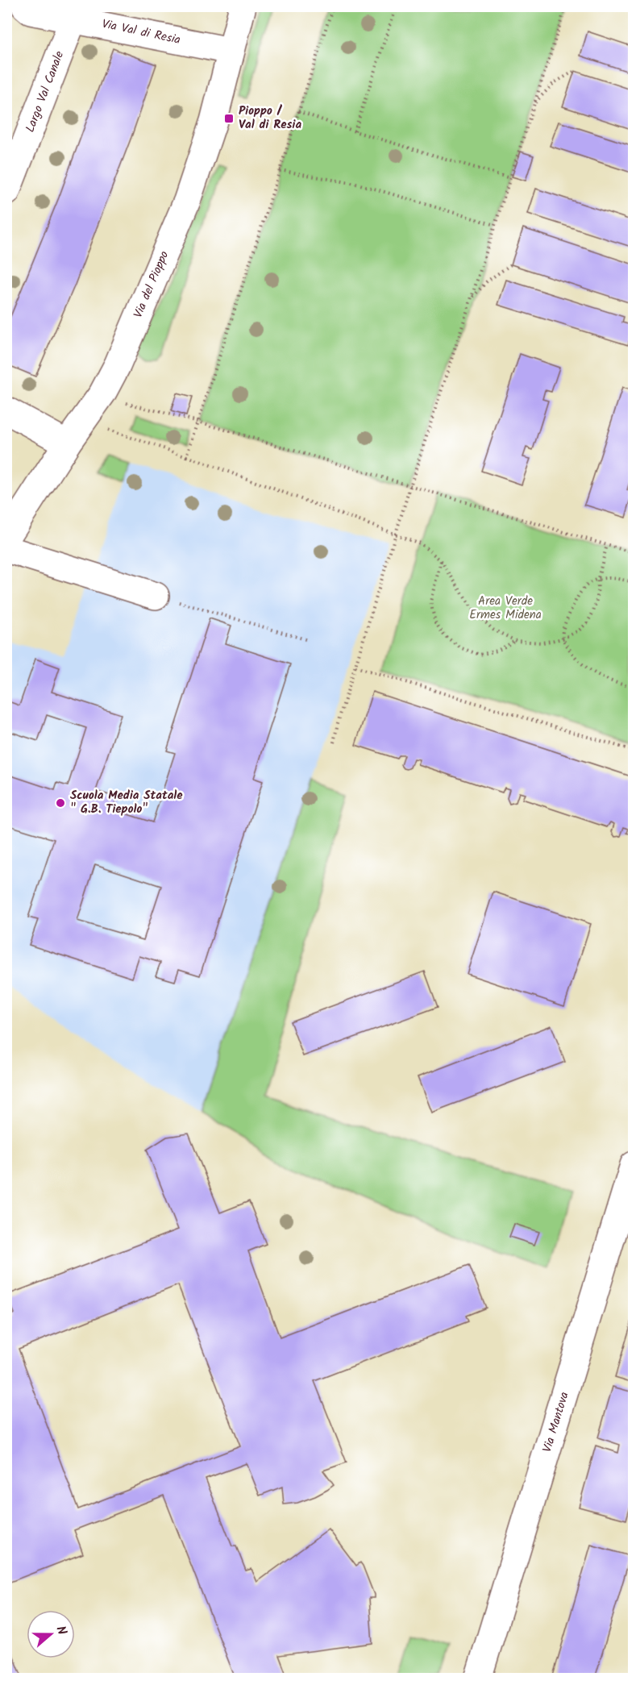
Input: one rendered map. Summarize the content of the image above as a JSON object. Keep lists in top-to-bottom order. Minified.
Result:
{"streets":{"street":["Via Val di Resia","Largo Val Canale","Via del Pioppo","Via Mantova"]},"crossings":[["Via Val di Resia","Largo Val Canale"],["Via Val di Resia","Via del Pioppo"]],"parks":["Area Verde Ermes Midena"],"places":{"transit":["Pioppo / Val di Resia"],"other":["Scuola Media Statale \" G.B. Tiepolo\""]},"north":"right"}
